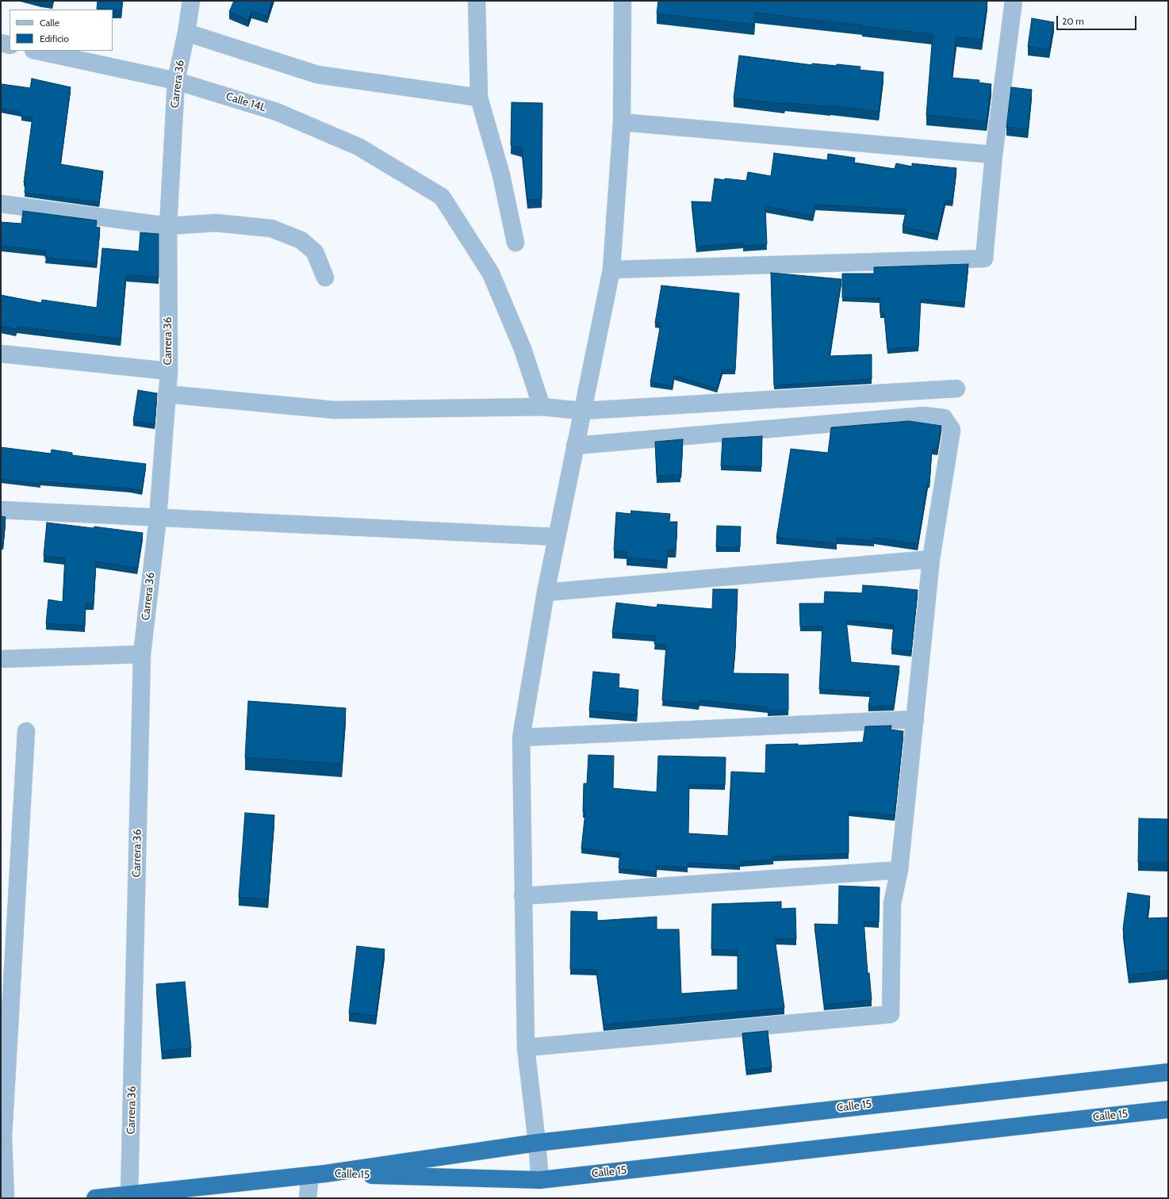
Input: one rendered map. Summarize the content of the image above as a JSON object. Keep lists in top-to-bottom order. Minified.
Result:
{"streets":{"highway":["Calle 15"],"street":["Carrera 36","Calle 14L"]},"crossings":[["Carrera 36","Calle 14L"]],"legend":["Calle","Edificio"],"scale_bar":"20 m"}
